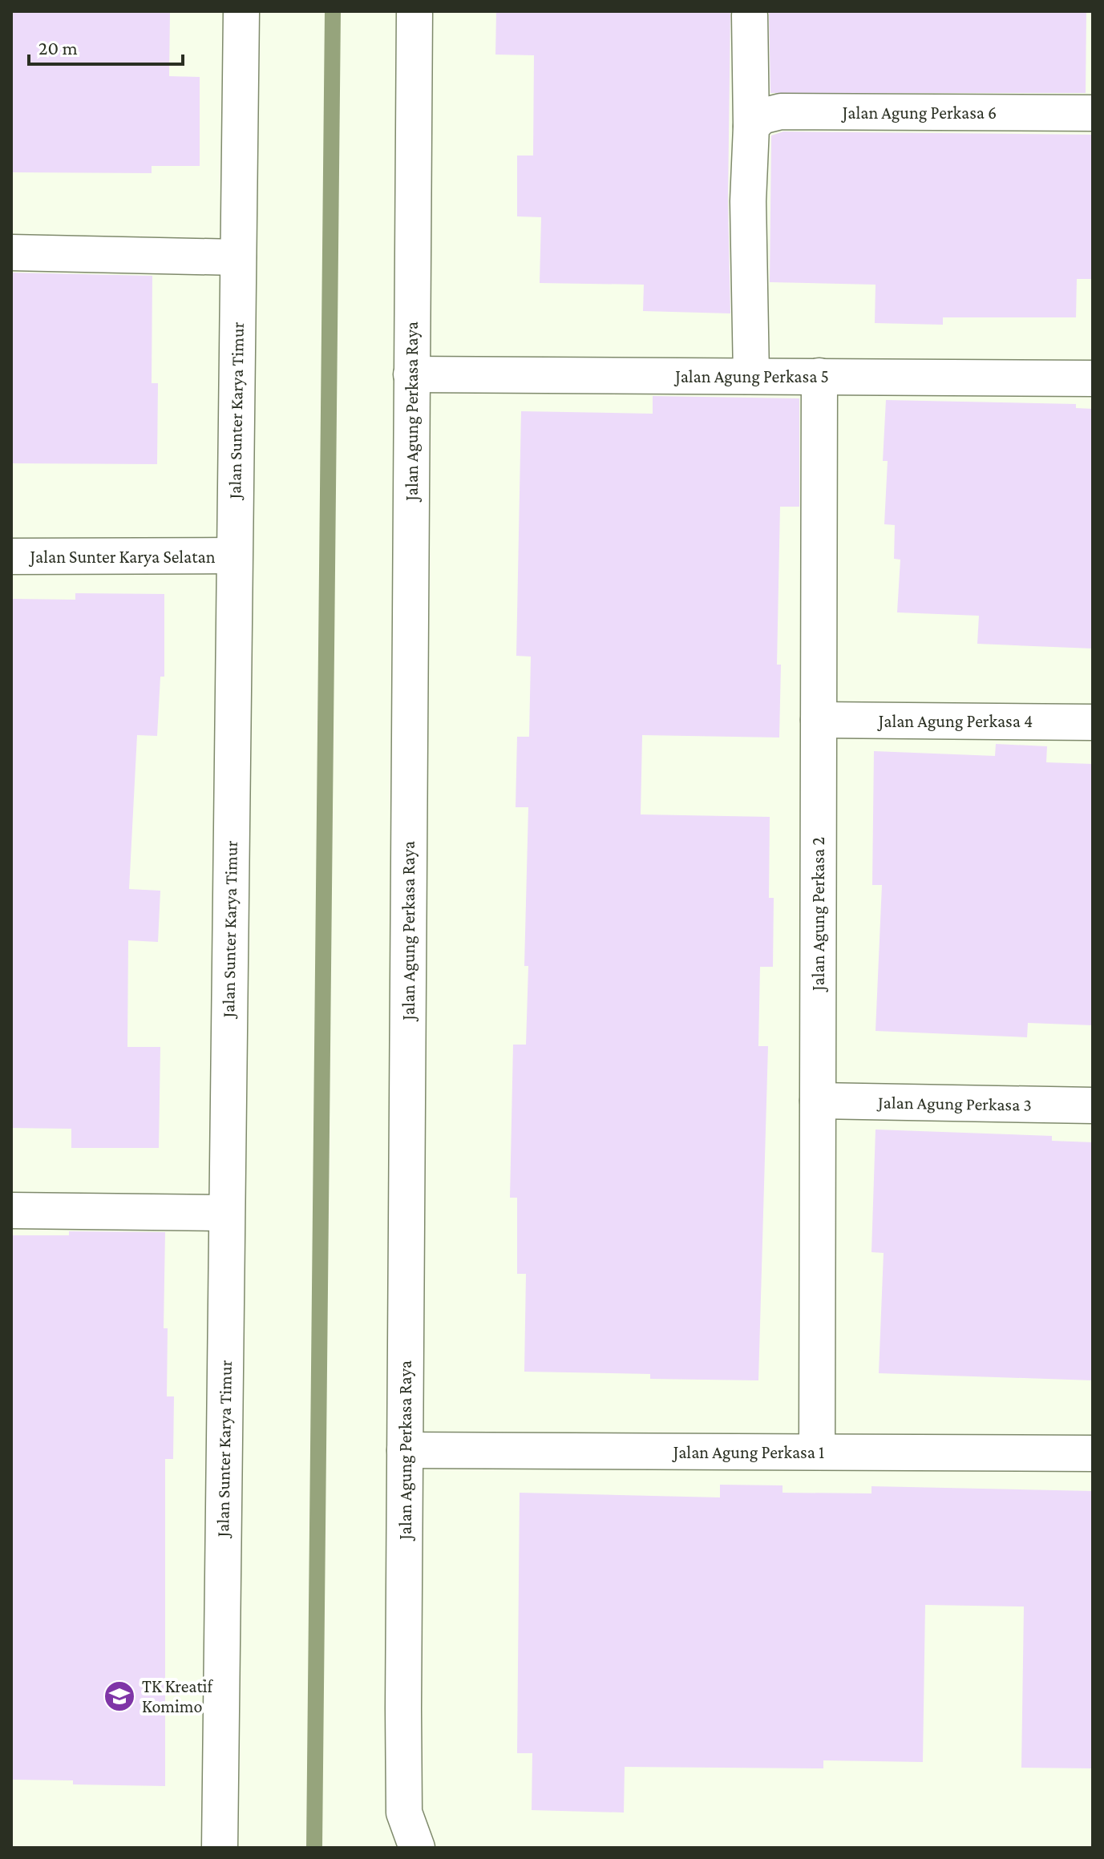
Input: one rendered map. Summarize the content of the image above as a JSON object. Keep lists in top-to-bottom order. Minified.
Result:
{"streets":{"street":["Jalan Agung Perkasa 6","Jalan Agung Perkasa 5","Jalan Sunter Karya Timur","Jalan Agung Perkasa Raya","Jalan Sunter Karya Selatan","Jalan Agung Perkasa 4","Jalan Agung Perkasa 2","Jalan Agung Perkasa 3","Jalan Agung Perkasa 1"]},"crossings":[["Jalan Agung Perkasa 5","Jalan Agung Perkasa Raya"],["Jalan Agung Perkasa 5","Jalan Agung Perkasa 2"],["Jalan Sunter Karya Timur","Jalan Sunter Karya Selatan"],["Jalan Agung Perkasa Raya","Jalan Agung Perkasa 1"],["Jalan Agung Perkasa 4","Jalan Agung Perkasa 2"],["Jalan Agung Perkasa 2","Jalan Agung Perkasa 3"],["Jalan Agung Perkasa 2","Jalan Agung Perkasa 1"]],"places":{"school or university":["TK Kreatif Komimo"]},"scale_bar":"20 m"}
